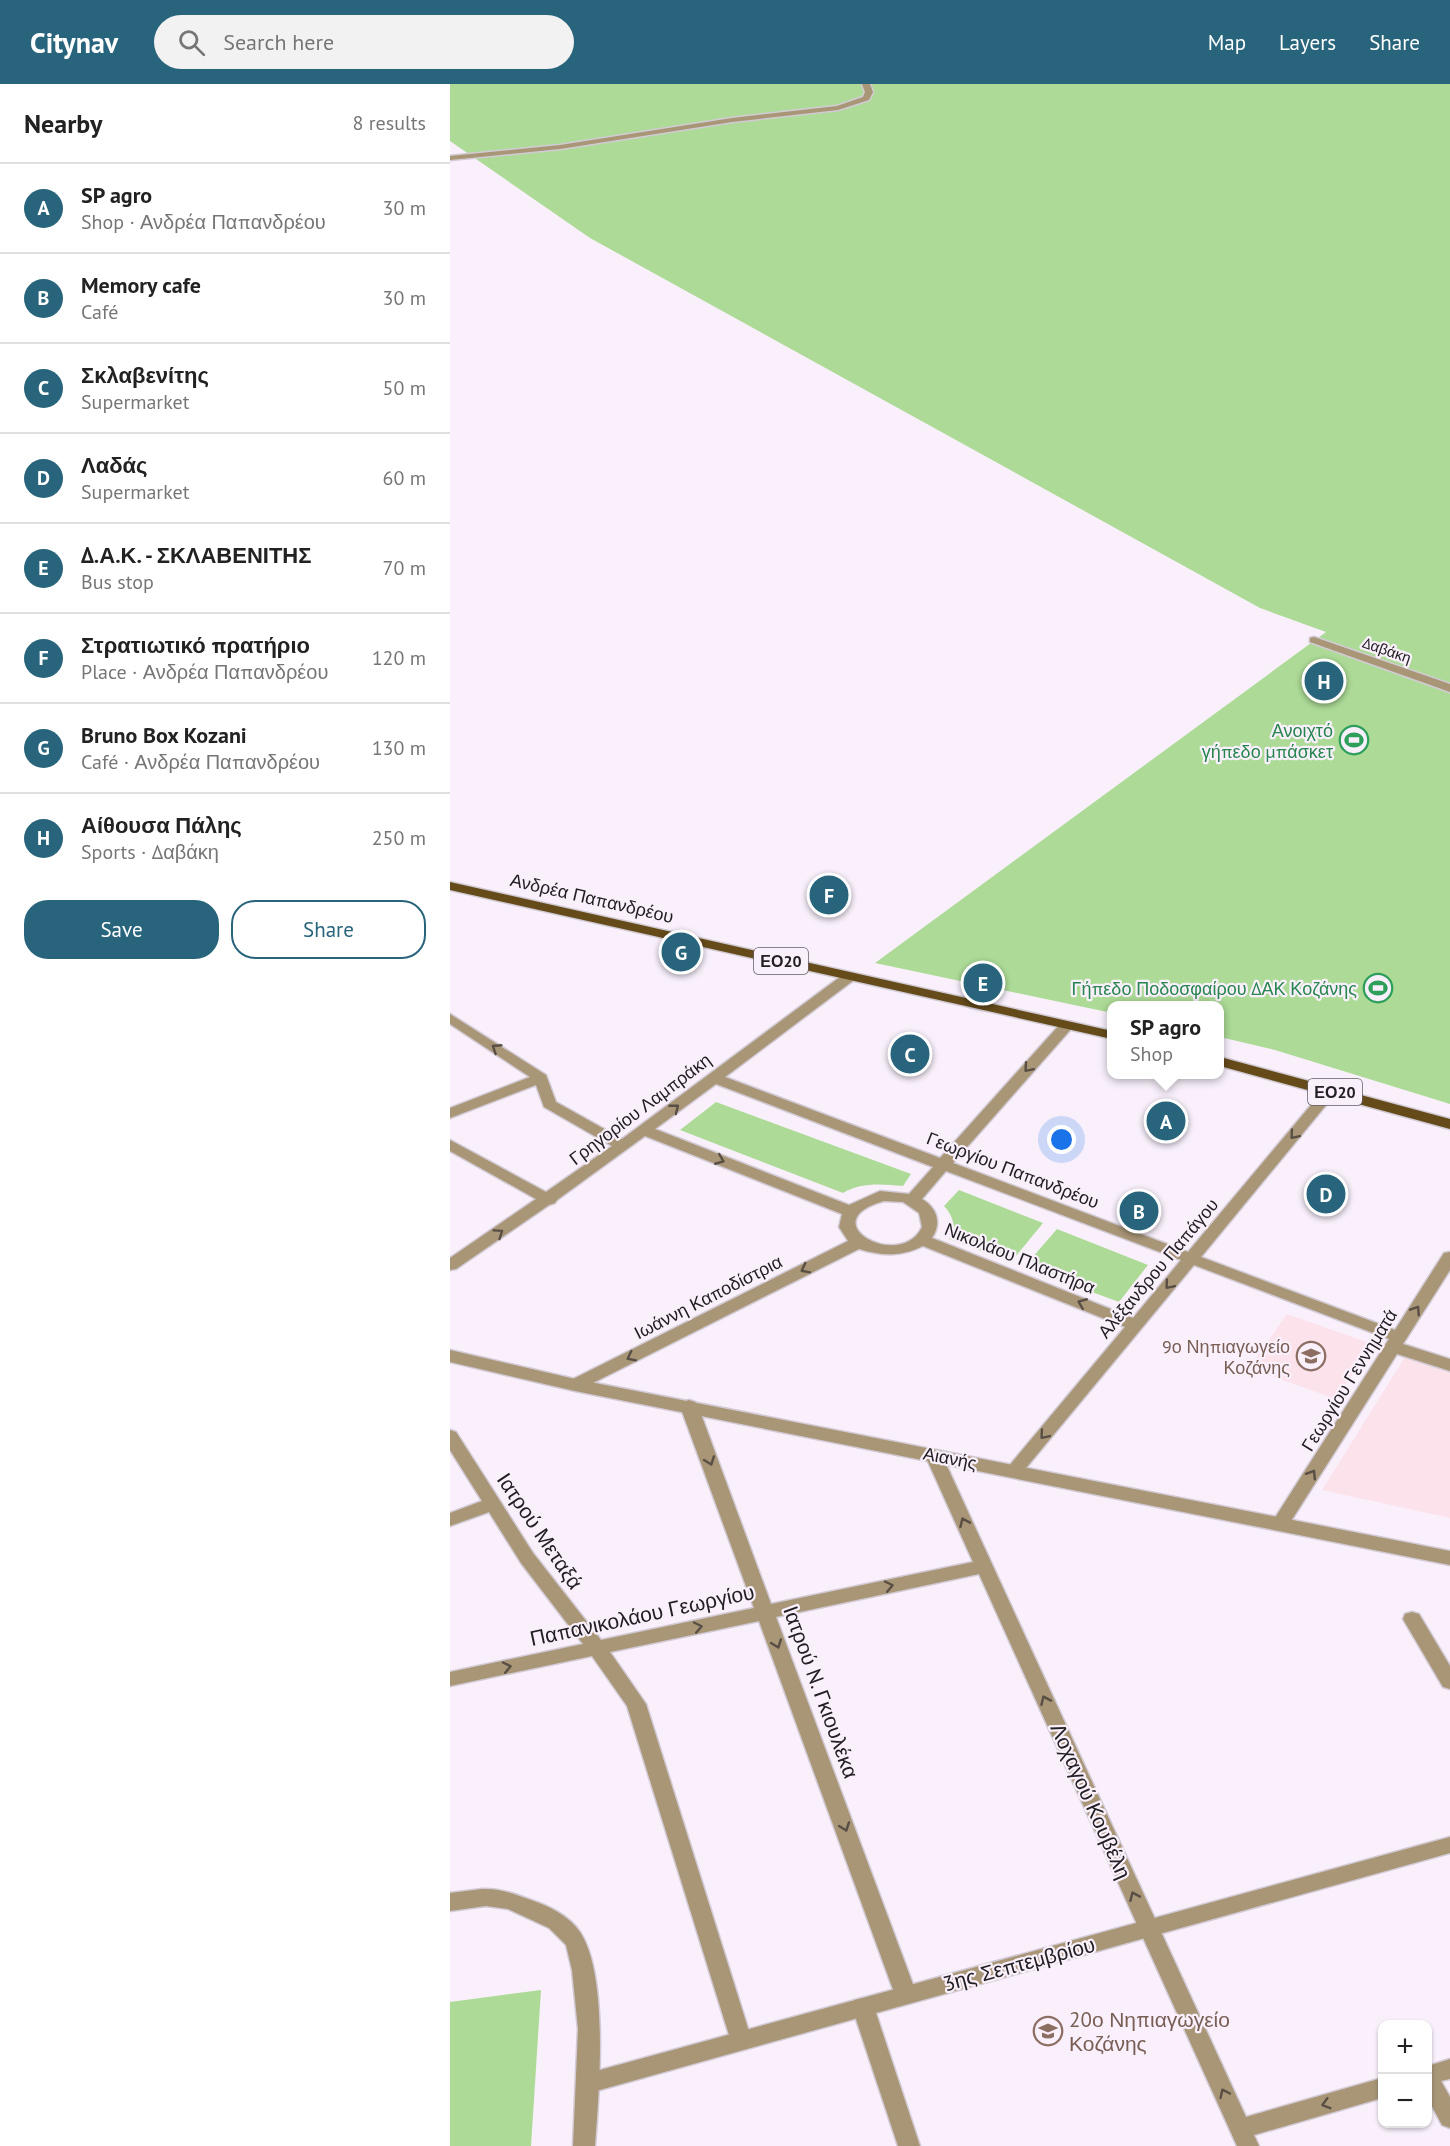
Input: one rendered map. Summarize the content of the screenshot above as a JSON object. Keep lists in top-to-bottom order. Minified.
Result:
{"streets":{"main road":["Ανδρέα Παπανδρέου","ΕΟ20"],"street":["Δαβάκη","Γρηγορίου Λαμπράκη","Γεωργίου Παπανδρέου","Νικολάου Πλαστήρα","Αλέξανδρου Παπάγου","Ιωάννη Καποδίστρια","Γεωργίου Γεννηματά","Αιανής","Ιατρού Μεταξά","Παπανικολάου Γεωργίου","Ιατρού N. Γκιουλέκα","Λοχαγού Κουβέλη","3ης Σεπτεμβρίου"]},"crossings":[["Ανδρέα Παπανδρέου","Γρηγορίου Λαμπράκη"],["ΕΟ20","Αλέξανδρου Παπάγου"],["Γρηγορίου Λαμπράκη","Γεωργίου Παπανδρέου"],["Γεωργίου Παπανδρέου","Αλέξανδρου Παπάγου"],["Γεωργίου Παπανδρέου","Γεωργίου Γεννηματά"],["Νικολάου Πλαστήρα","Αλέξανδρου Παπάγου"],["Νικολάου Πλαστήρα","Ιωάννη Καποδίστρια"],["Αλέξανδρου Παπάγου","Αιανής"],["Ιωάννη Καποδίστρια","Αιανής"],["Γεωργίου Γεννηματά","Αιανής"],["Αιανής","Ιατρού N. Γκιουλέκα"],["Αιανής","Λοχαγού Κουβέλη"],["Ιατρού Μεταξά","Παπανικολάου Γεωργίου"],["Ιατρού Μεταξά","3ης Σεπτεμβρίου"],["Παπανικολάου Γεωργίου","Ιατρού N. Γκιουλέκα"],["Παπανικολάου Γεωργίου","Λοχαγού Κουβέλη"],["Ιατρού N. Γκιουλέκα","3ης Σεπτεμβρίου"],["Λοχαγού Κουβέλη","3ης Σεπτεμβρίου"]],"one_way":["Γρηγορίου Λαμπράκη","Νικολάου Πλαστήρα","Αλέξανδρου Παπάγου","Ιωάννη Καποδίστρια","Γεωργίου Γεννηματά","Παπανικολάου Γεωργίου","Ιατρού N. Γκιουλέκα","Λοχαγού Κουβέλη"],"places":{"sports":["Ανοιχτό γήπεδο μπάσκετ","Γήπεδο Ποδοσφαίρου ΔΑΚ Κοζάνης"],"school or university":["9ο Νηπιαγωγείο Κοζάνης","20ο Νηπιαγωγείο Κοζάνης"]},"page":{"header":"Citynav","search":"Search here","nav":["Map","Layers","Share"],"heading":["Nearby","8 results"],"list":[{"mark":"A","name":"SP agro","note":"Shop · Ανδρέα Παπανδρέου","value":"30 m"},{"mark":"B","name":"Memory cafe","note":"Café","value":"30 m"},{"mark":"C","name":"Σκλαβενίτης","note":"Supermarket","value":"50 m"},{"mark":"D","name":"Λαδάς","note":"Supermarket","value":"60 m"},{"mark":"E","name":"Δ.Α.Κ. - ΣΚΛΑΒΕΝΙΤΗΣ","note":"Bus stop","value":"70 m"},{"mark":"F","name":"Στρατιωτικό πρατήριο","note":"Place · Ανδρέα Παπανδρέου","value":"120 m"},{"mark":"G","name":"Bruno Box Kozani","note":"Café · Ανδρέα Παπανδρέου","value":"130 m"},{"mark":"H","name":"Αίθουσα Πάλης","note":"Sports · Δαβάκη","value":"250 m"}],"pins":["H","F","G","E","C","A","D","B"],"buttons":["Save","Share"],"popup":["SP agro","Shop"],"map_buttons":["+","−"]}}
